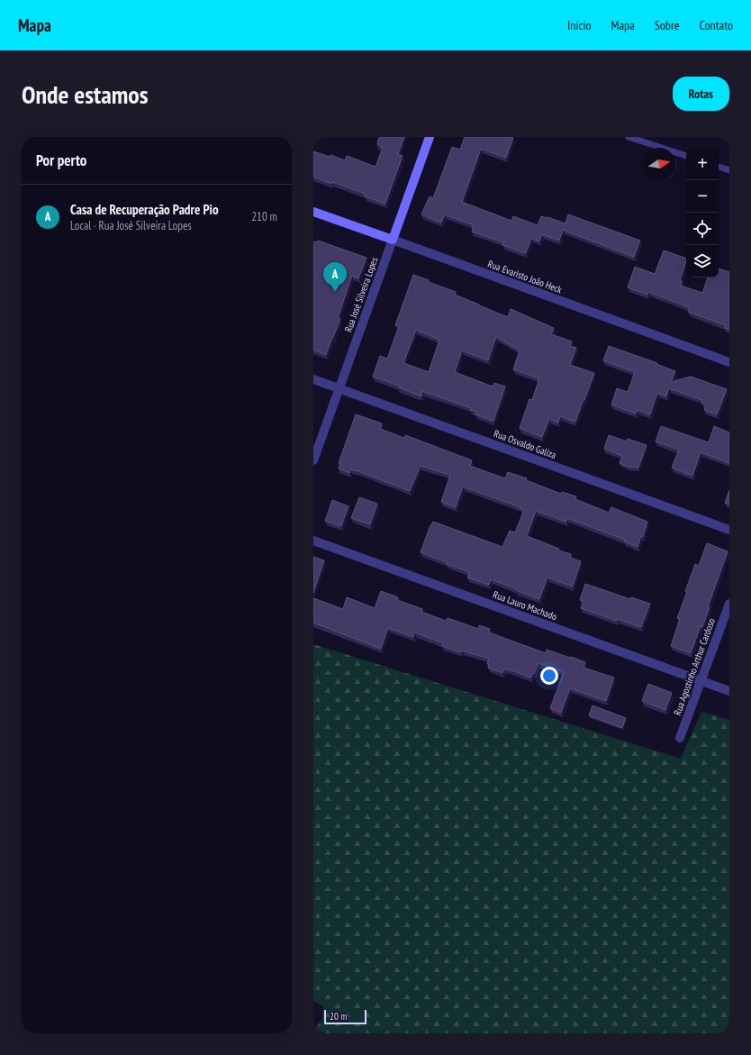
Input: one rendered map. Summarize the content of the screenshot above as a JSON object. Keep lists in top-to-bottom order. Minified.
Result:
{"streets":{"street":["Rua Evaristo João Heck","Rua José Silveira Lopes","Rua Osvaldo Galiza","Rua Lauro Machado","Rua Agostinho Arthur Cardoso"]},"crossings":[["Rua Evaristo João Heck","Rua José Silveira Lopes"],["Rua José Silveira Lopes","Rua Osvaldo Galiza"],["Rua Lauro Machado","Rua Agostinho Arthur Cardoso"]],"scale_bar":"20 m","north":"right","page":{"header":"Mapa","nav":["Início","Mapa","Sobre","Contato"],"buttons":"Rotas","title":"Onde estamos","heading":"Por perto","map_buttons":["+","−"],"list":[{"mark":"A","name":"Casa de Recuperação Padre Pio","note":"Local · Rua José Silveira Lopes","value":"210 m"}],"pins":"A","scale":"20 m"}}
